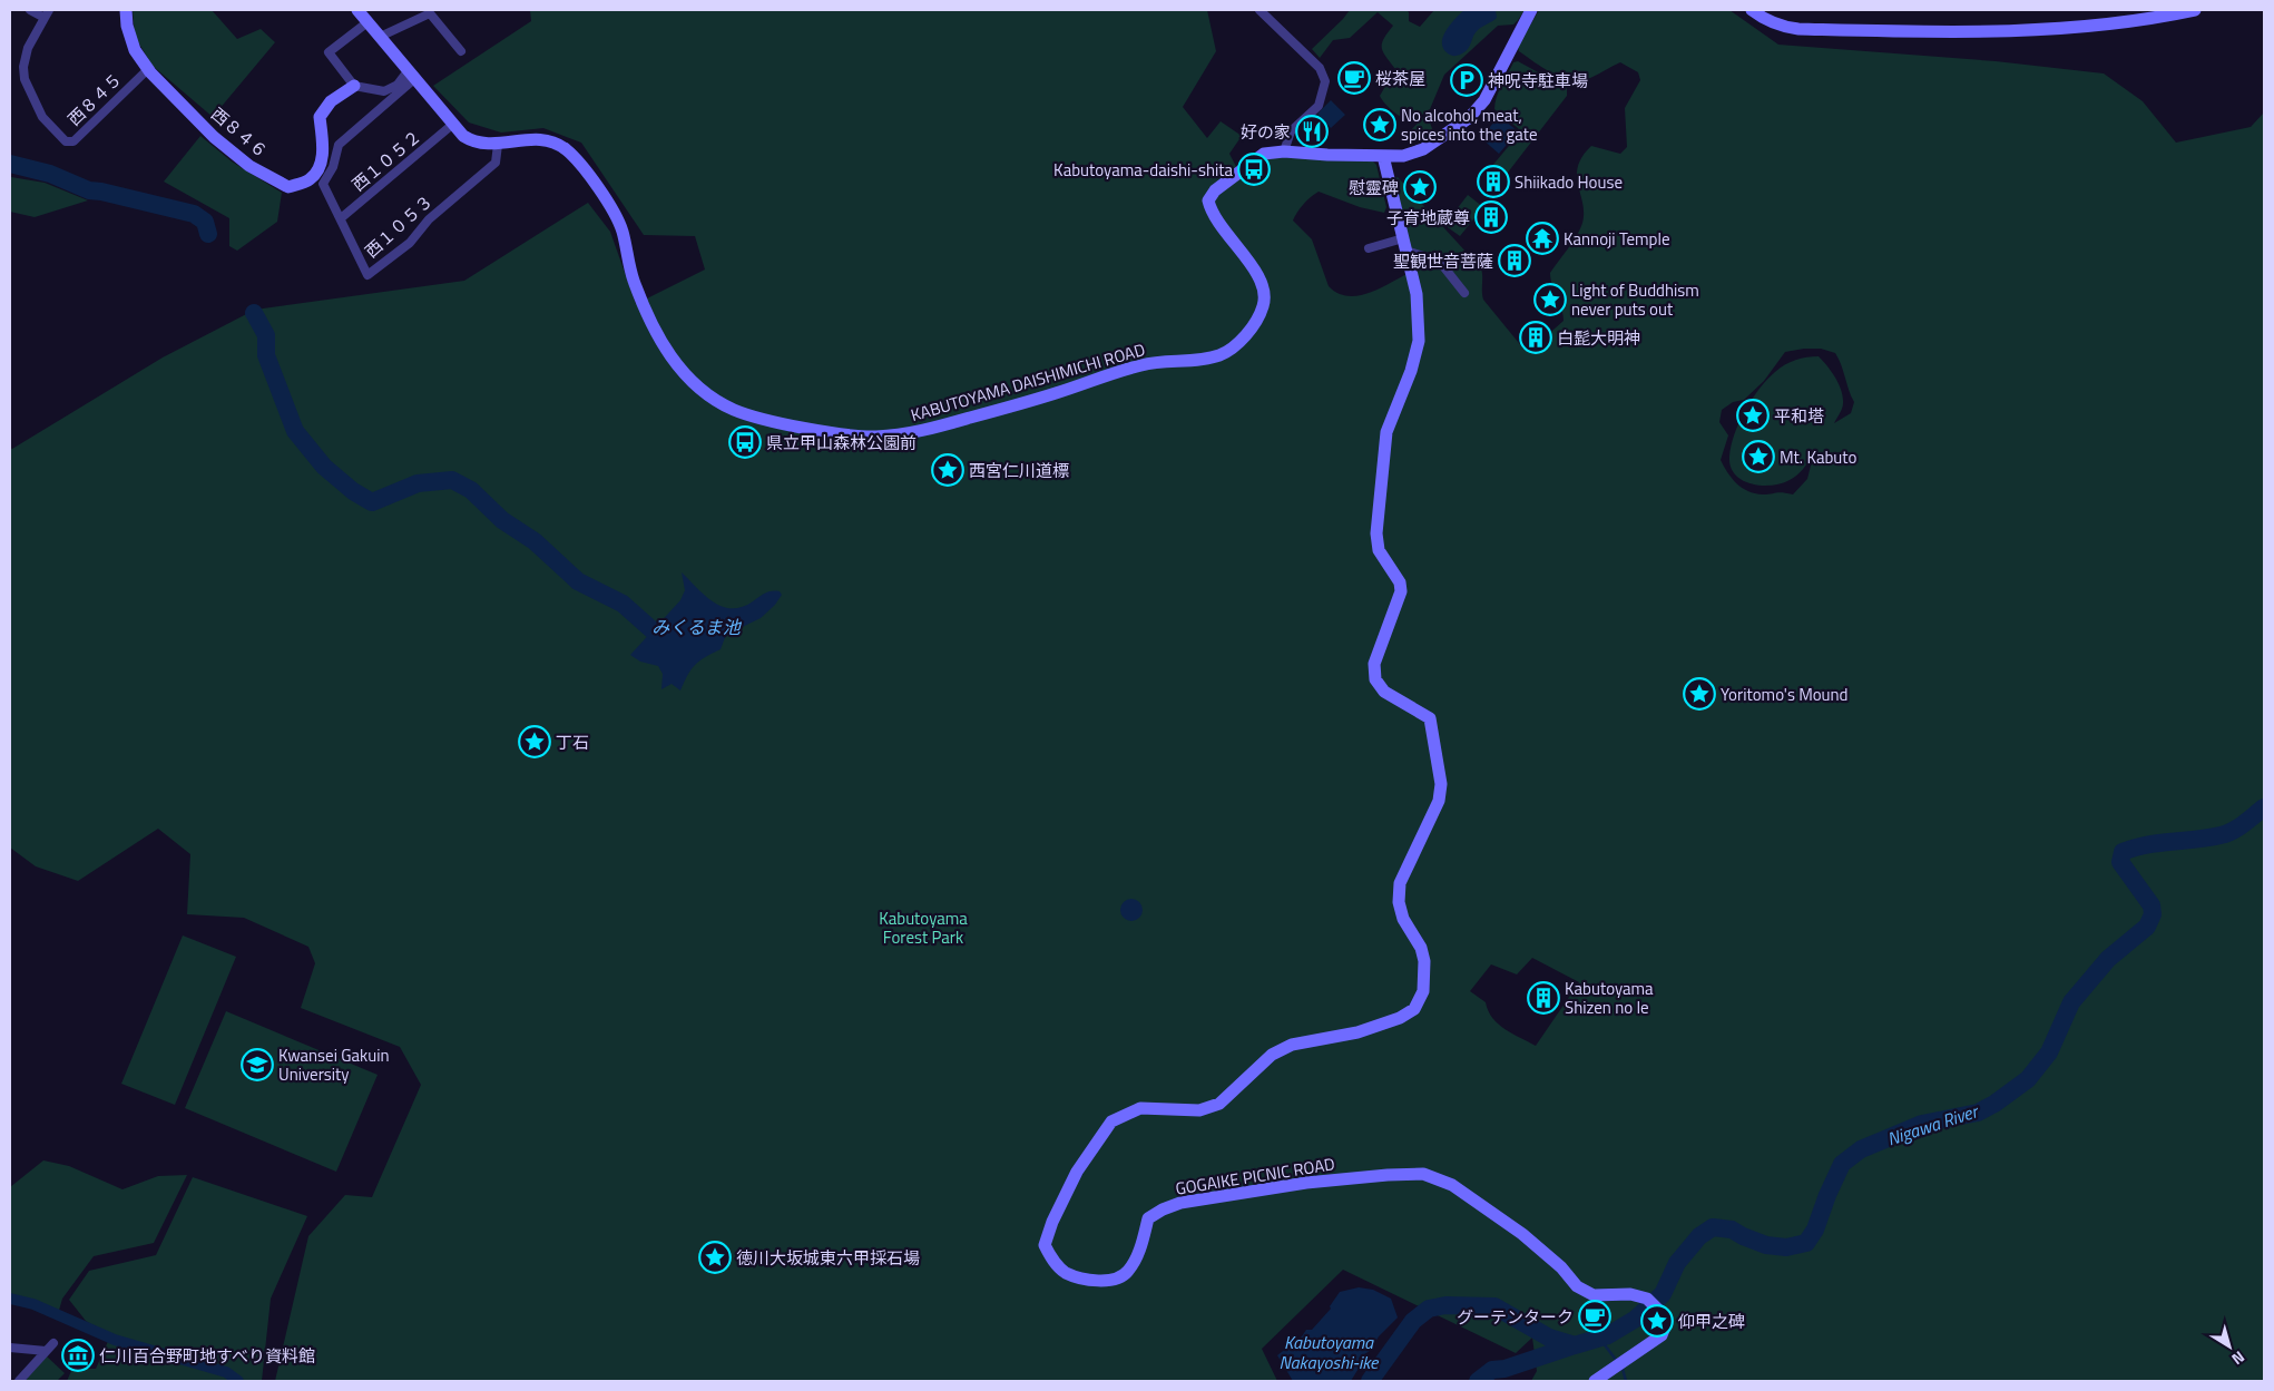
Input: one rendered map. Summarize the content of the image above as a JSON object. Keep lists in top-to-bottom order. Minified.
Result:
{"streets":{"street":["西８４５","西８４６","西１０５２","西１０５３","KABUTOYAMA DAISHIMICHI ROAD","GOGAIKE PICNIC ROAD"]},"crossings":[["西８４５","西８４６"],["西１０５２","西１０５３"],["西１０５２","KABUTOYAMA DAISHIMICHI ROAD"],["西１０５３","KABUTOYAMA DAISHIMICHI ROAD"],["KABUTOYAMA DAISHIMICHI ROAD","GOGAIKE PICNIC ROAD"]],"water":["みくるま池","Nigawa River","Kabutoyama Nakayoshi-ike"],"parks":["Kabutoyama Forest Park"],"places":{"cafe":["桜茶屋","グーテンターク"],"parking":["神呪寺駐車場"],"place":["No alcohol, meat, spices into the gate","慰靈碑","Light of Buddhism never puts out","平和塔","Mt. Kabuto","西宮仁川道標","Yoritomo's Mound","丁石","徳川大坂城東六甲採石場","仰甲之碑"],"restaurant":["好の家"],"bus stop":["Kabutoyama-daishi-shita","県立甲山森林公園前"],"building":["Shiikado House","子育地蔵尊","聖観世音菩薩","白髭大明神","Kabutoyama Shizen no Ie"],"temple":["Kannoji Temple"],"school or university":["Kwansei Gakuin University"],"museum":["仁川百合野町地すべり資料館"]},"north":"bottom right"}
